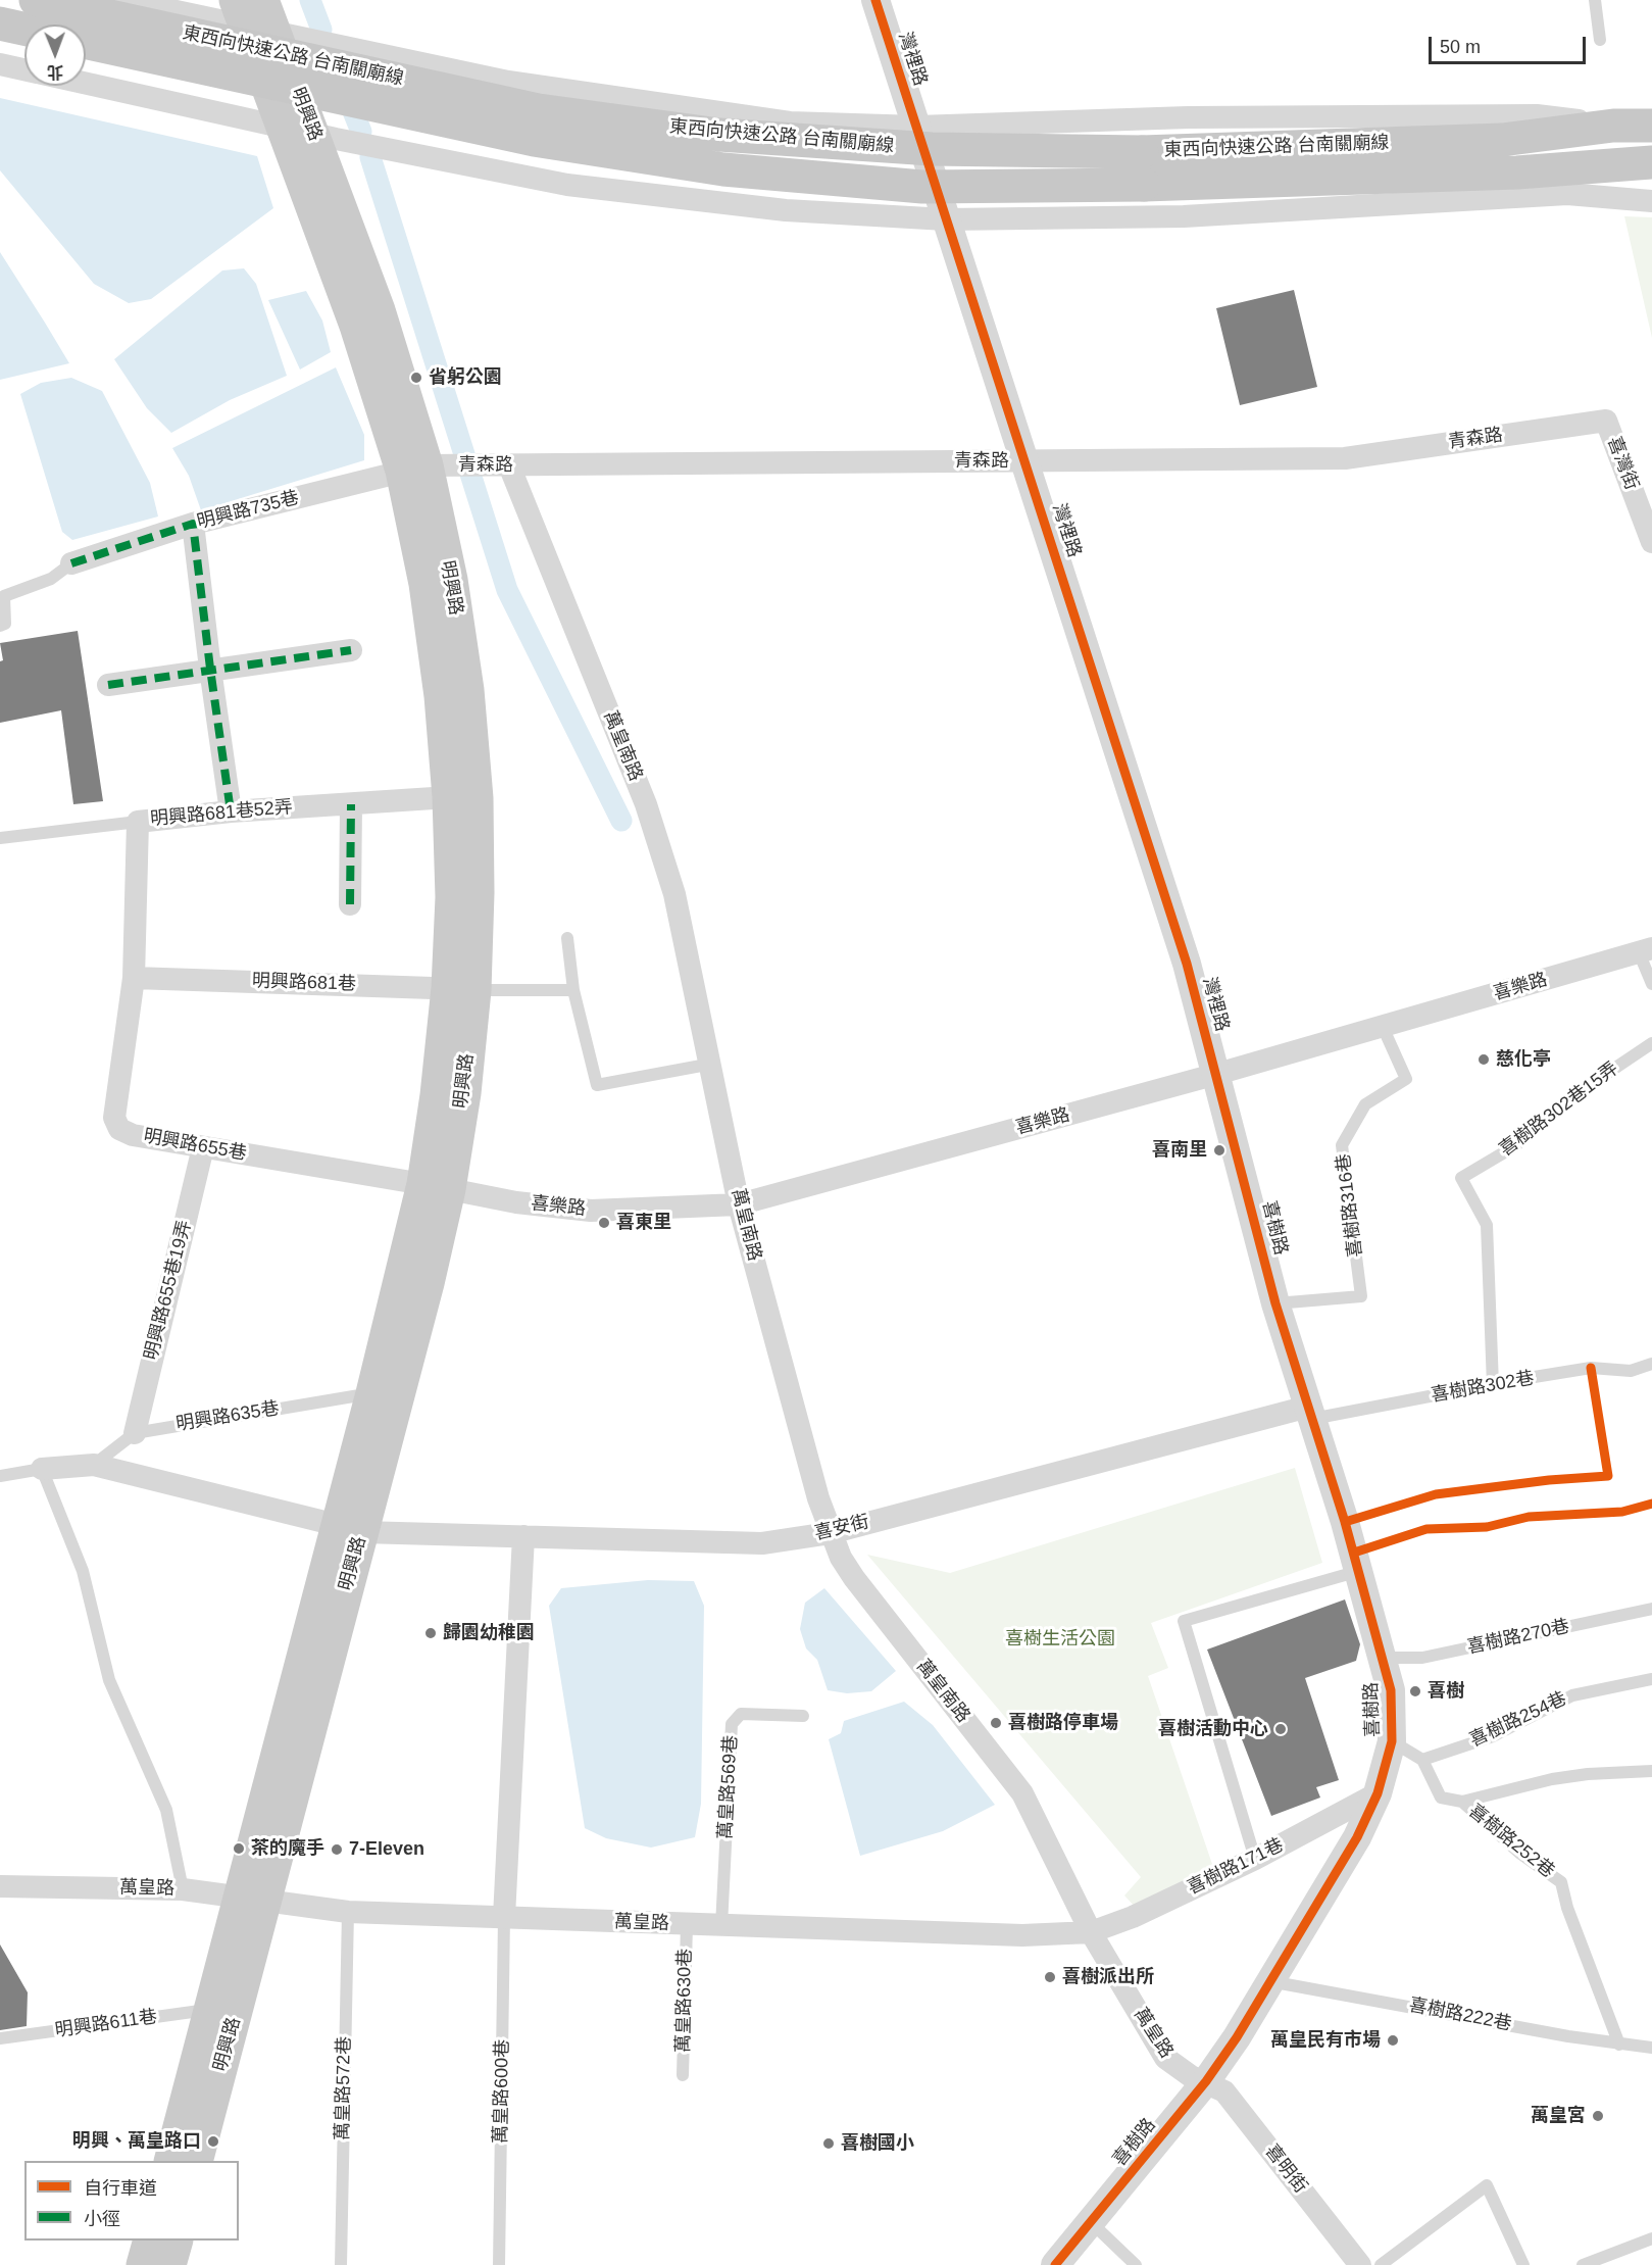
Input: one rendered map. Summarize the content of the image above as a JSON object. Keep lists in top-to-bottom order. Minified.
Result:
{"streets":{"highway":["東西向快速公路 台南關廟線"],"main road":["明興路"],"street":["灣裡路","青森路","喜灣街","明興路735巷","萬皇南路","明興路681巷52弄","明興路681巷","喜樂路","明興路655巷","喜樹路","明興路655巷19弄","喜安街","喜樹路171巷","萬皇路","喜明街"],"lane":["喜樹路302巷15弄","喜樹路316巷","喜樹路302巷","明興路635巷","喜樹路270巷","喜樹路254巷","萬皇路569巷","喜樹路252巷","萬皇路630巷","喜樹路222巷","明興路611巷","萬皇路572巷","萬皇路600巷"]},"crossings":[["灣裡路","青森路"],["灣裡路","喜樂路"],["灣裡路","喜樹路"],["明興路","青森路"],["明興路","明興路735巷"],["明興路","明興路681巷52弄"],["明興路","明興路681巷"],["明興路","喜樂路"],["明興路","明興路655巷"],["明興路","明興路635巷"],["明興路","喜安街"],["明興路","萬皇路"],["明興路","明興路611巷"],["青森路","喜灣街"],["青森路","明興路735巷"],["青森路","萬皇南路"],["萬皇南路","喜樂路"],["萬皇南路","喜安街"],["萬皇南路","喜樹路171巷"],["萬皇南路","萬皇路"],["明興路681巷52弄","明興路681巷"],["明興路681巷52弄","明興路655巷"],["明興路681巷","明興路655巷"],["喜樂路","明興路655巷"],["喜樂路","喜樹路316巷"],["喜樂路","喜樹路"],["喜樹路302巷15弄","喜樹路302巷"],["明興路655巷","明興路655巷19弄"],["喜樹路316巷","喜樹路"],["喜樹路","喜樹路302巷"],["喜樹路","喜安街"],["喜樹路","喜樹路270巷"],["喜樹路","喜樹路171巷"],["喜樹路","萬皇路"],["喜樹路","喜樹路222巷"],["喜樹路","喜明街"],["明興路655巷19弄","明興路635巷"],["喜樹路302巷","喜安街"],["明興路635巷","喜安街"],["喜樹路254巷","喜樹路252巷"],["萬皇路569巷","萬皇路"],["喜樹路252巷","喜樹路222巷"],["喜樹路171巷","萬皇路"],["萬皇路","萬皇路630巷"],["萬皇路","萬皇路572巷"],["萬皇路","萬皇路600巷"],["萬皇路","喜明街"]],"parks":["喜樹生活公園"],"places":["省躬公園","慈化亭","喜南里","喜東里","歸園幼稚園","喜樹","喜樹路停車場","喜樹活動中心","茶的魔手","7-Eleven","喜樹派出所","萬皇民有市場","萬皇宮","明興、萬皇路口","喜樹國小"],"legend":["自行車道","小徑"],"scale_bar":"50 m","north":"bottom"}
